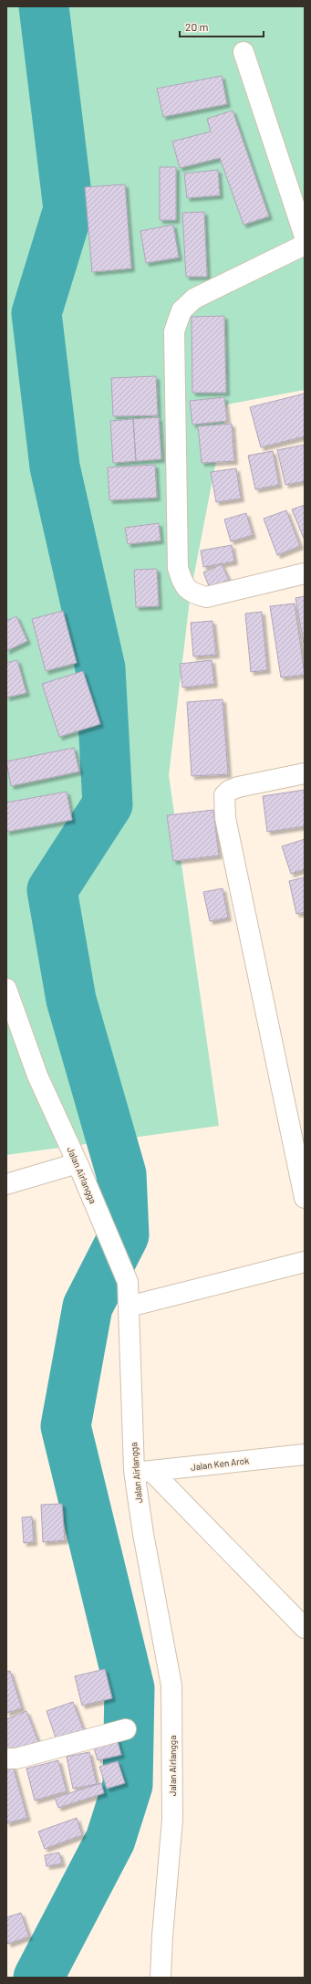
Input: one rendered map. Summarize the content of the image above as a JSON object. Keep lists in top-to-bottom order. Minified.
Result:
{"streets":{"street":["Jalan Airlangga","Jalan Ken Arok"]},"crossings":[["Jalan Airlangga","Jalan Ken Arok"]],"scale_bar":"20 m"}
